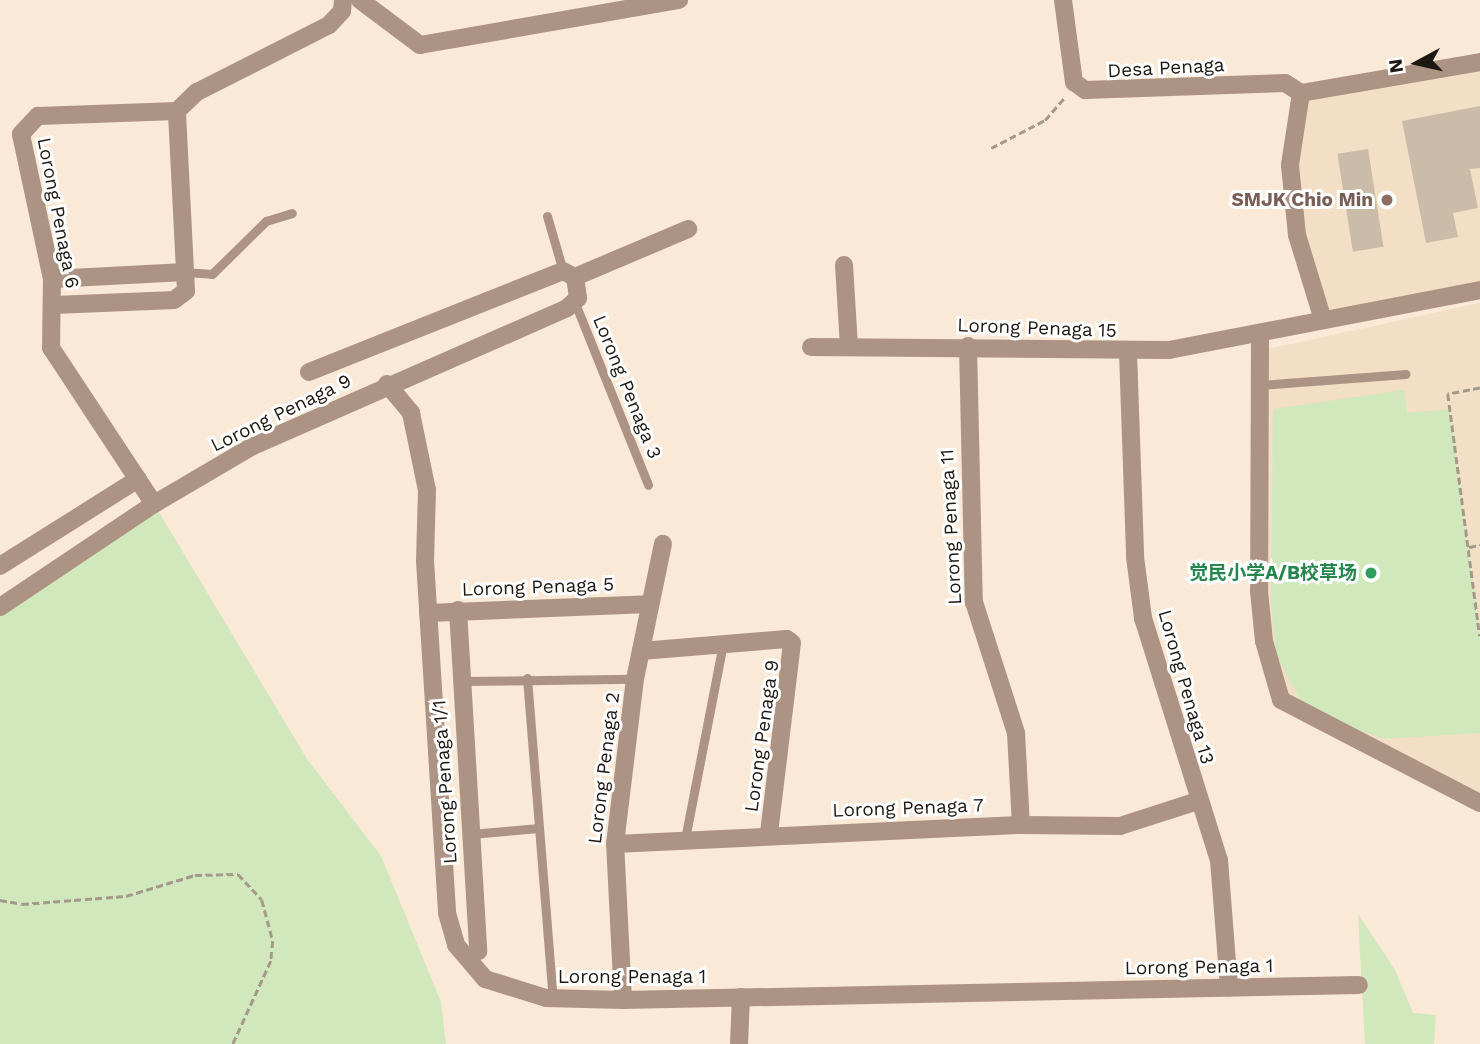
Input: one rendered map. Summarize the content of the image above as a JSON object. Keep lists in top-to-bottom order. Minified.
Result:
{"streets":{"street":["Desa Penaga","Lorong Penaga 6","Lorong Penaga 15","Lorong Penaga 9","Lorong Penaga 11","Lorong Penaga 5","Lorong Penaga 13","Lorong Penaga 2","Lorong Penaga 1/1","Lorong Penaga 7","Lorong Penaga 1"],"lane":["Lorong Penaga 3"]},"crossings":[["Lorong Penaga 6","Lorong Penaga 9"],["Lorong Penaga 15","Lorong Penaga 11"],["Lorong Penaga 15","Lorong Penaga 13"],["Lorong Penaga 3","Lorong Penaga 9"],["Lorong Penaga 9","Lorong Penaga 7"],["Lorong Penaga 9","Lorong Penaga 1"],["Lorong Penaga 11","Lorong Penaga 7"],["Lorong Penaga 5","Lorong Penaga 2"],["Lorong Penaga 5","Lorong Penaga 1/1"],["Lorong Penaga 5","Lorong Penaga 1"],["Lorong Penaga 13","Lorong Penaga 7"],["Lorong Penaga 13","Lorong Penaga 1"],["Lorong Penaga 2","Lorong Penaga 7"],["Lorong Penaga 2","Lorong Penaga 1"]],"places":["SMJK Chio Min","觉民小学A/B校草场"],"north":"left"}
